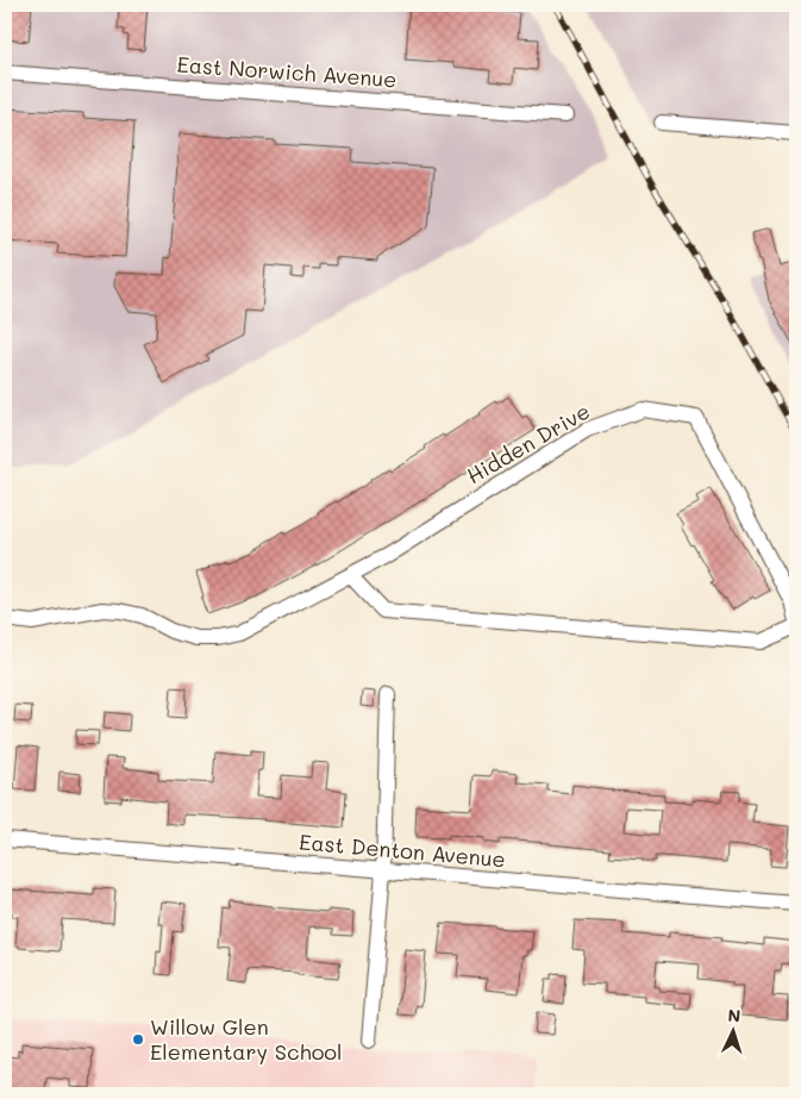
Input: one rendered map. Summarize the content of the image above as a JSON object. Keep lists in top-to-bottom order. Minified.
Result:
{"streets":{"street":["East Norwich Avenue","Hidden Drive","East Denton Avenue"]},"places":["Willow Glen Elementary School"],"north":"top"}
